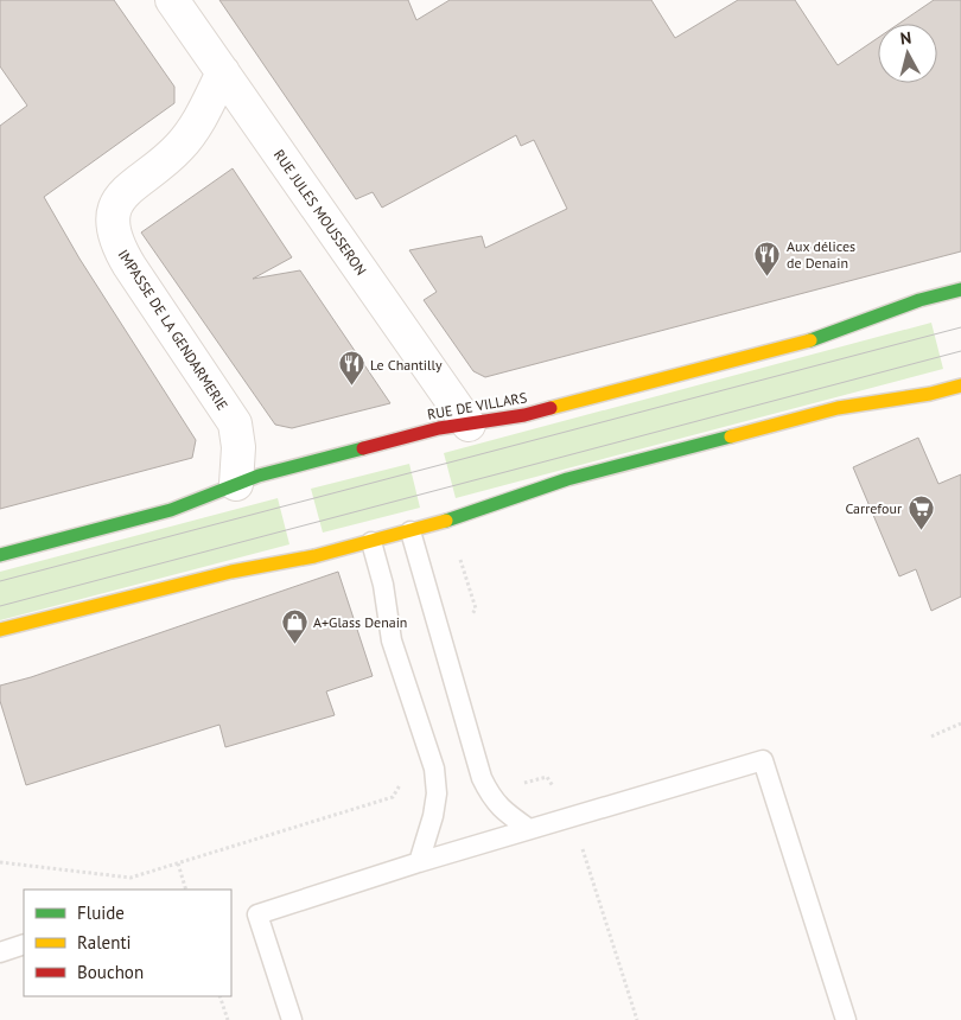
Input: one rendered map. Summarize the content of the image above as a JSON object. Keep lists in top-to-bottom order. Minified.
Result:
{"streets":{"street":["RUE JULES MOUSSERON","IMPASSE DE LA GENDARMERIE","RUE DE VILLARS"]},"crossings":[["RUE JULES MOUSSERON","IMPASSE DE LA GENDARMERIE"],["RUE JULES MOUSSERON","RUE DE VILLARS"],["IMPASSE DE LA GENDARMERIE","RUE DE VILLARS"]],"places":{"restaurant":["Aux délices de Denain","Le Chantilly"],"supermarket":["Carrefour"],"shop":["A+Glass Denain"]},"legend":["Fluide","Ralenti","Bouchon"],"north":"top"}
